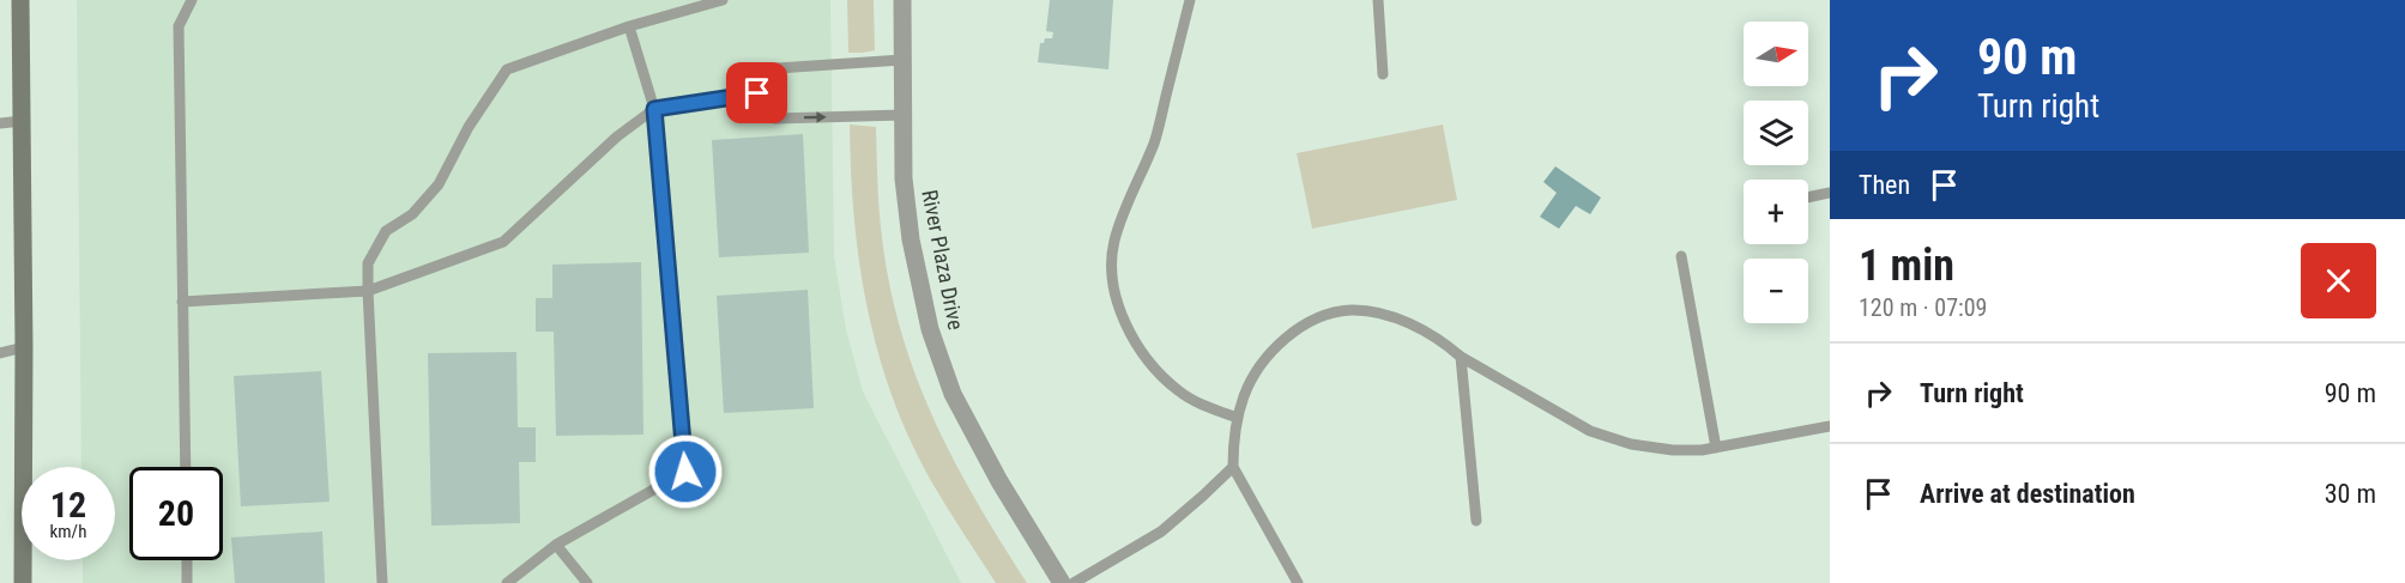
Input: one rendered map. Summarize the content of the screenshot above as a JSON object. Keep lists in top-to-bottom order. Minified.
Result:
{"streets":{"street":["River Plaza Drive"]},"north":"right","page":{"turn":["90 m","Turn right"],"map_buttons":["+","−"],"then":"Then","heading":["1 min","120 m · 07:09"],"list":[{"name":"Turn right","value":"90 m"},{"name":"Arrive at destination","value":"30 m"}],"speed":"12 km/h","limit":"20"}}
